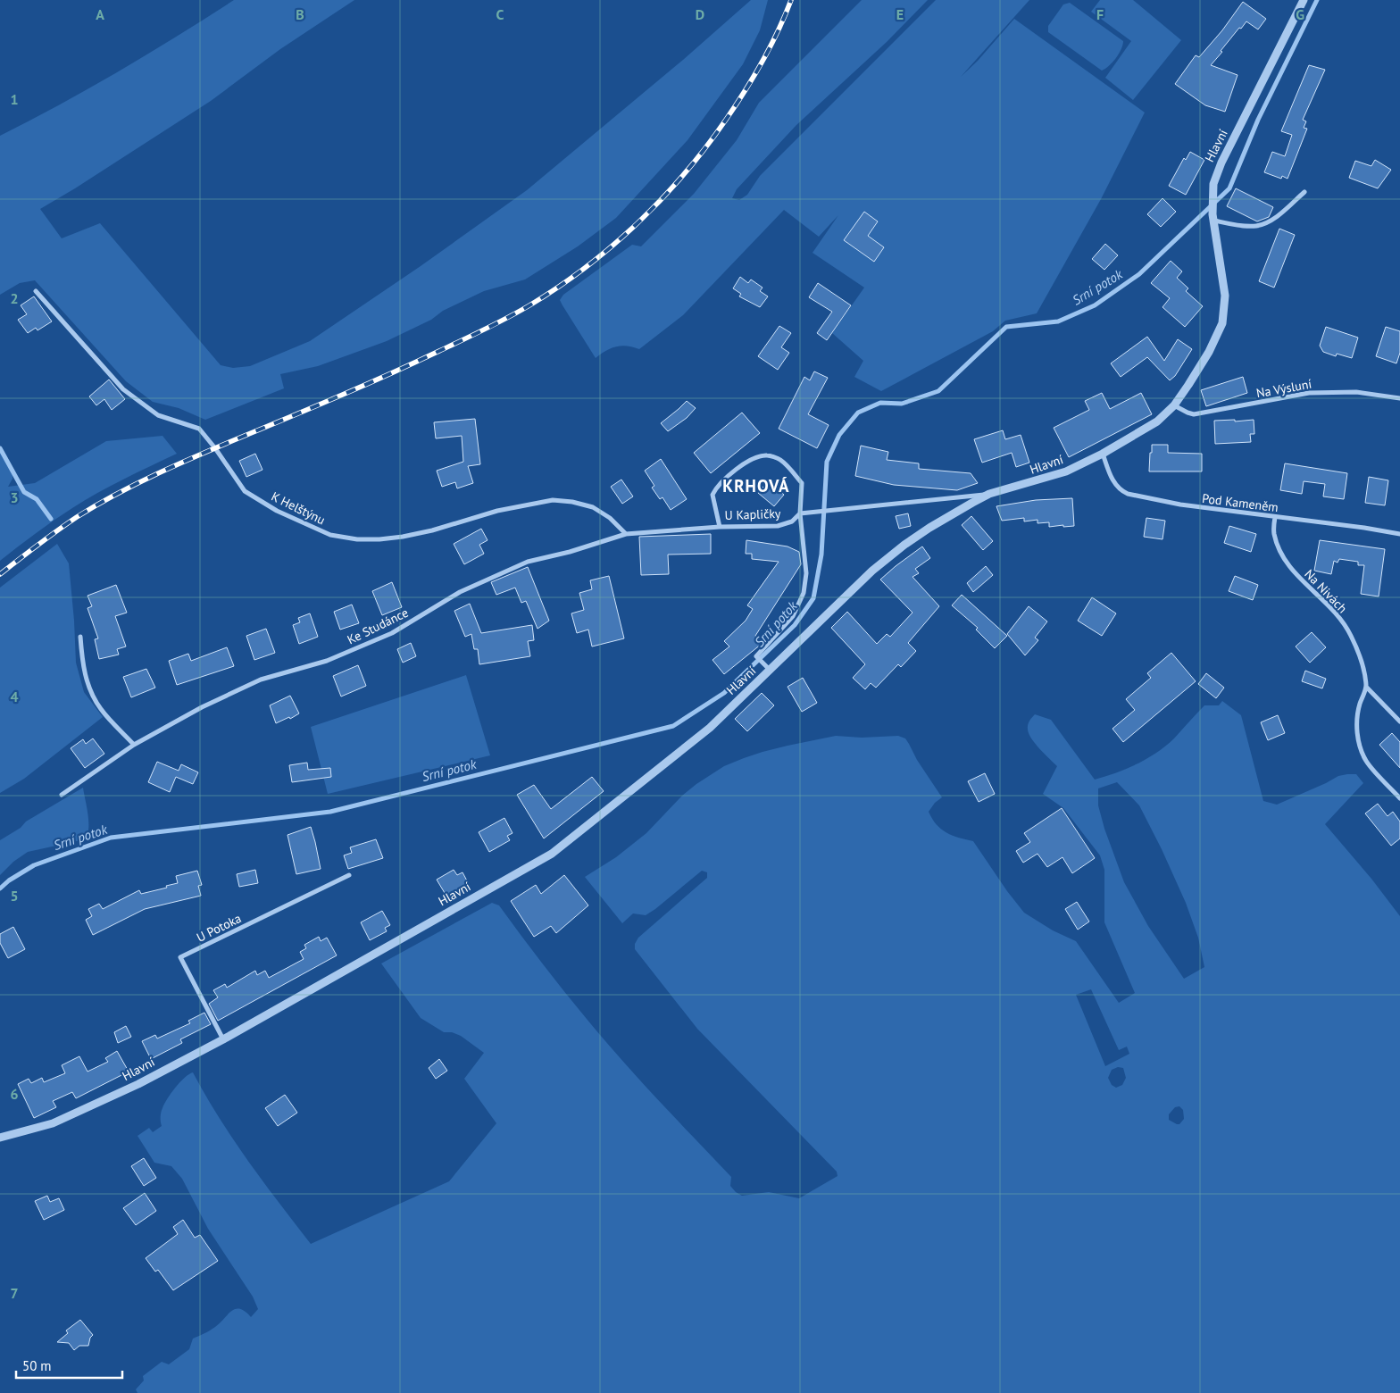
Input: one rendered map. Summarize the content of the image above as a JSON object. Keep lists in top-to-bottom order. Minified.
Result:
{"streets":{"street":["Hlavní","Na Výsluní","Pod Kameněm","K Helštýnu","U Kapličky","Na Nivách","Ke Studánce","U Potoka"]},"crossings":[["Hlavní","Na Výsluní"],["Hlavní","Pod Kameněm"],["Hlavní","U Kapličky"],["Hlavní","U Potoka"],["Pod Kameněm","Na Nivách"],["K Helštýnu","Ke Studánce"],["U Kapličky","Ke Studánce"]],"districts":["KRHOVÁ"],"water":["Srní potok"],"scale_bar":"50 m","grid":{"columns":["A","B","C","D","E","F","G"],"rows":["1","2","3","4","5","6","7"]}}
